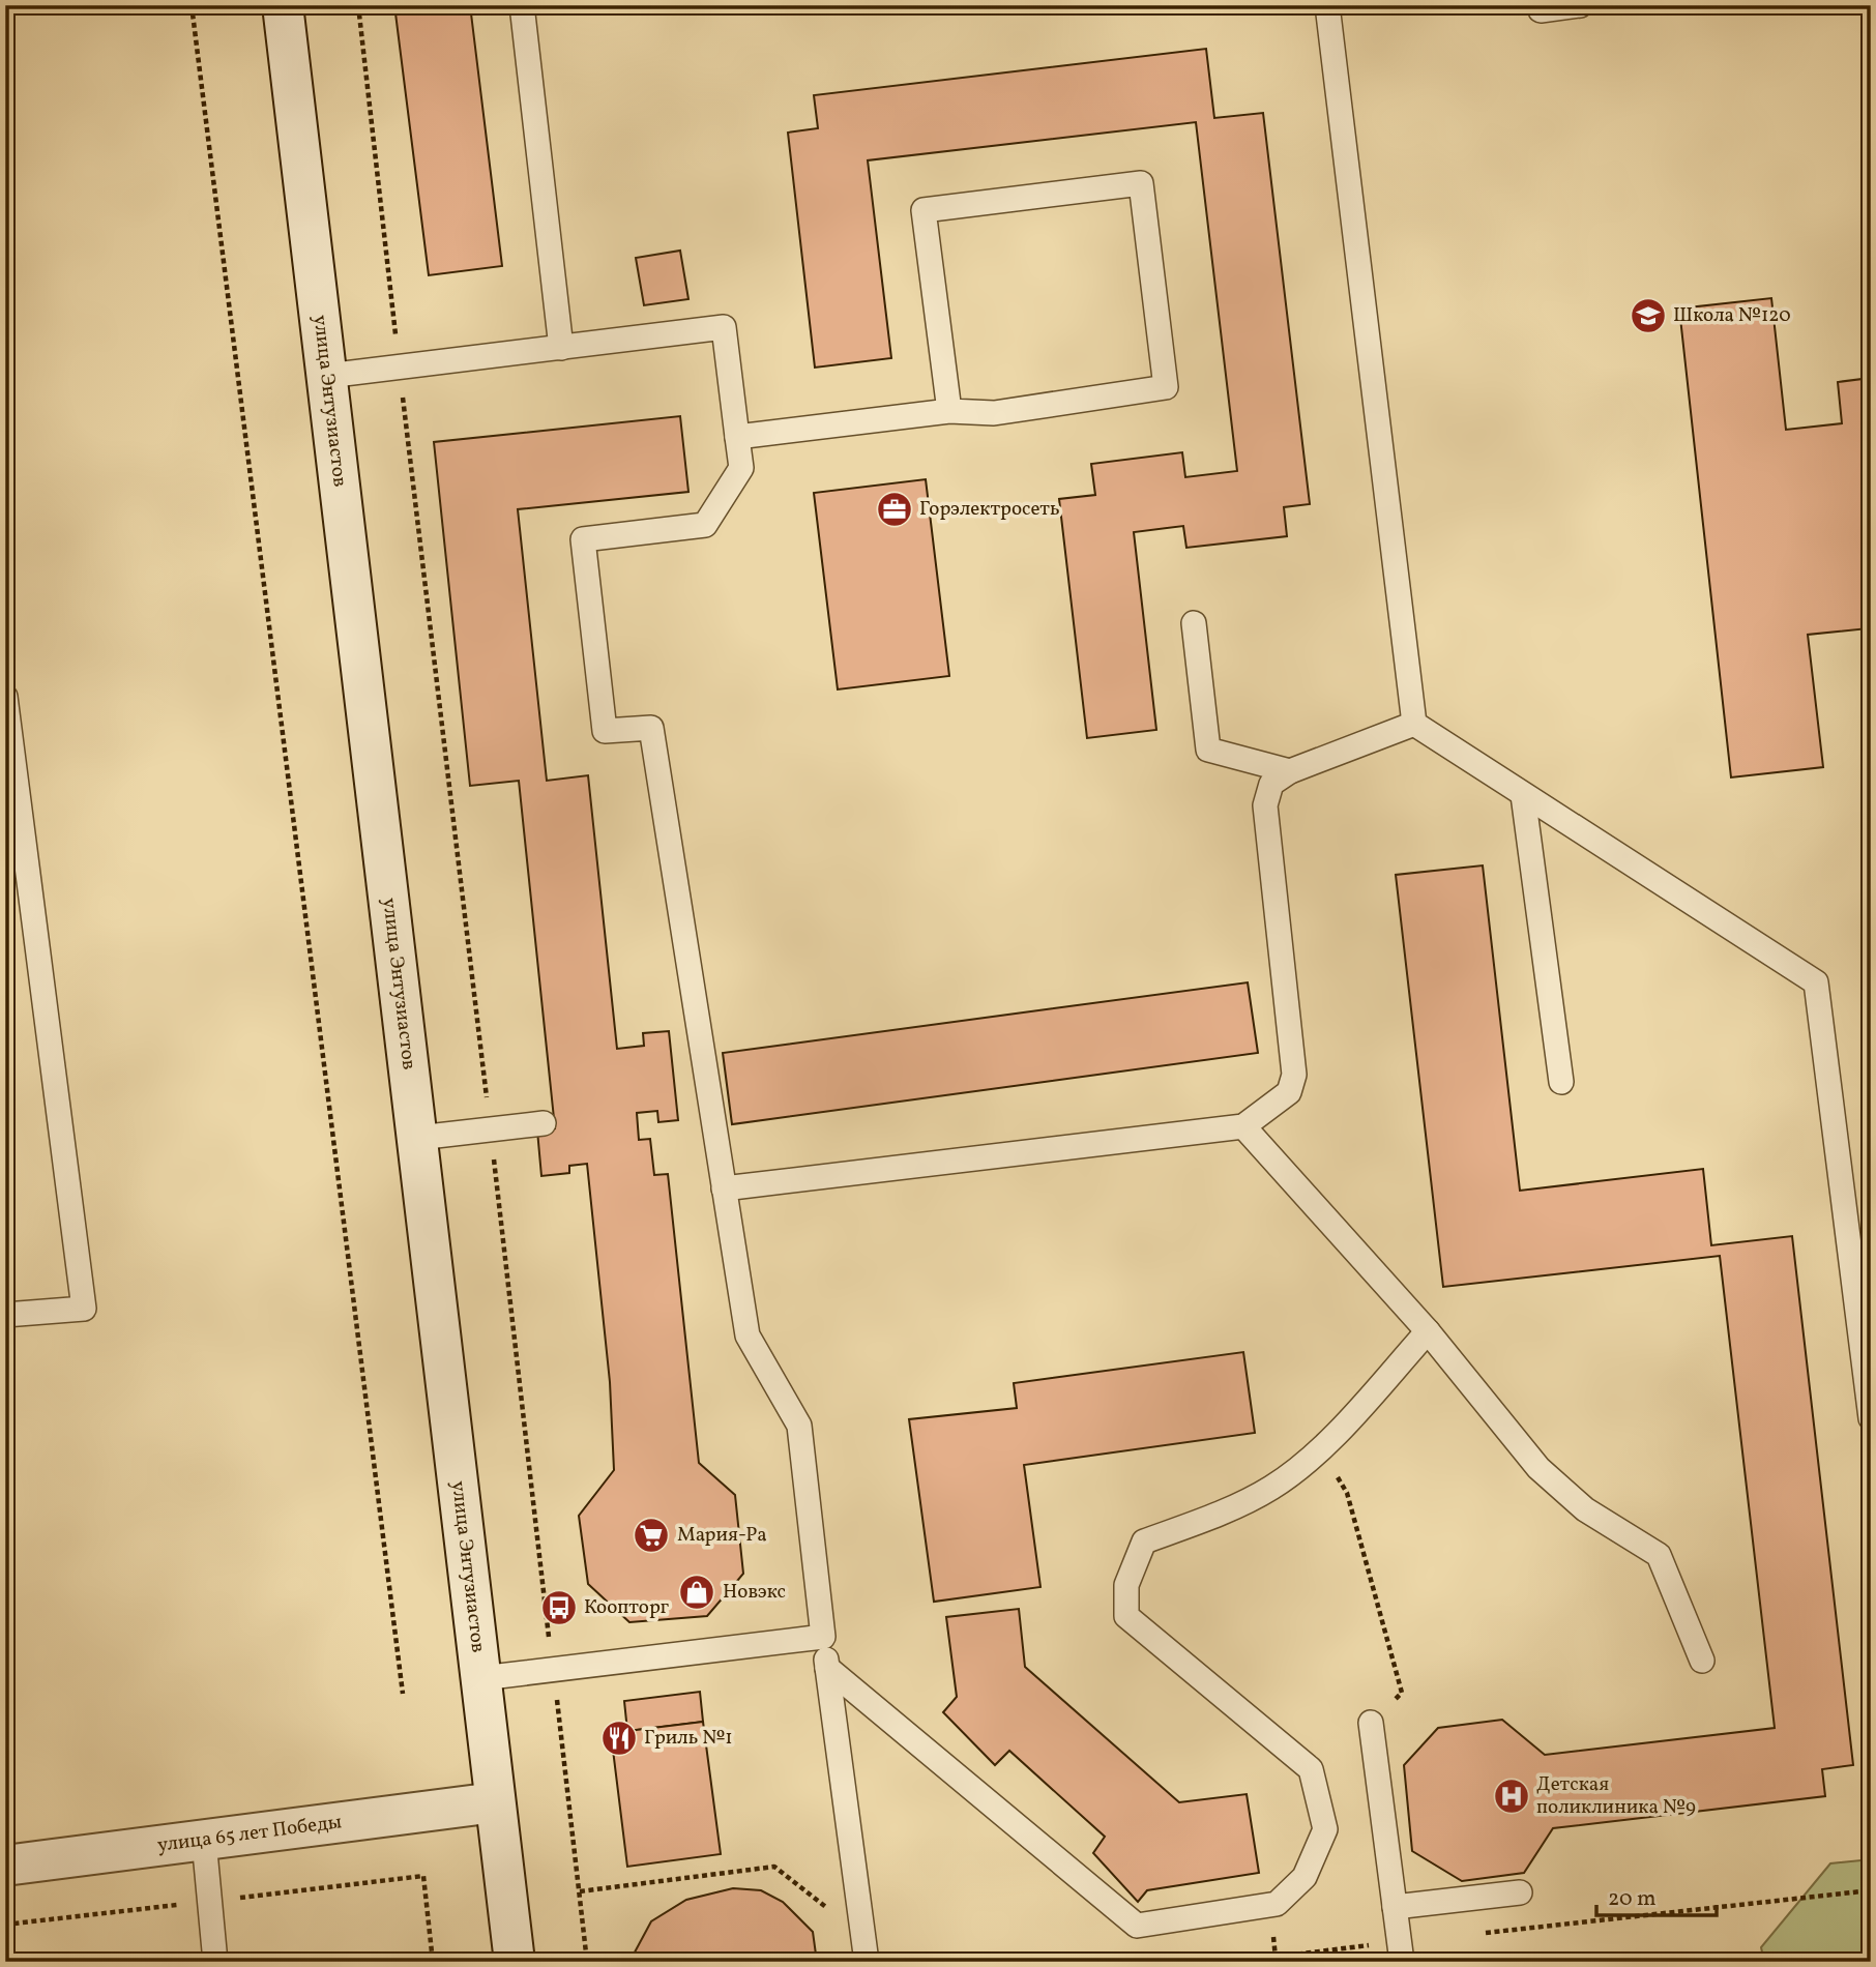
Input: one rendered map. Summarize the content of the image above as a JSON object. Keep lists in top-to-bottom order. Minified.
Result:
{"streets":{"street":["улица Энтузиастов","улица 65 лет Победы"]},"crossings":[["улица Энтузиастов","улица 65 лет Победы"]],"places":{"school or university":["Школа №120"],"office":["Горэлектросеть"],"supermarket":["Мария-Ра"],"shop":["Новэкс"],"bus stop":["Коопторг"],"restaurant":["Гриль №1"],"hospital":["Детская поликлиника №9"]},"scale_bar":"20 m"}
